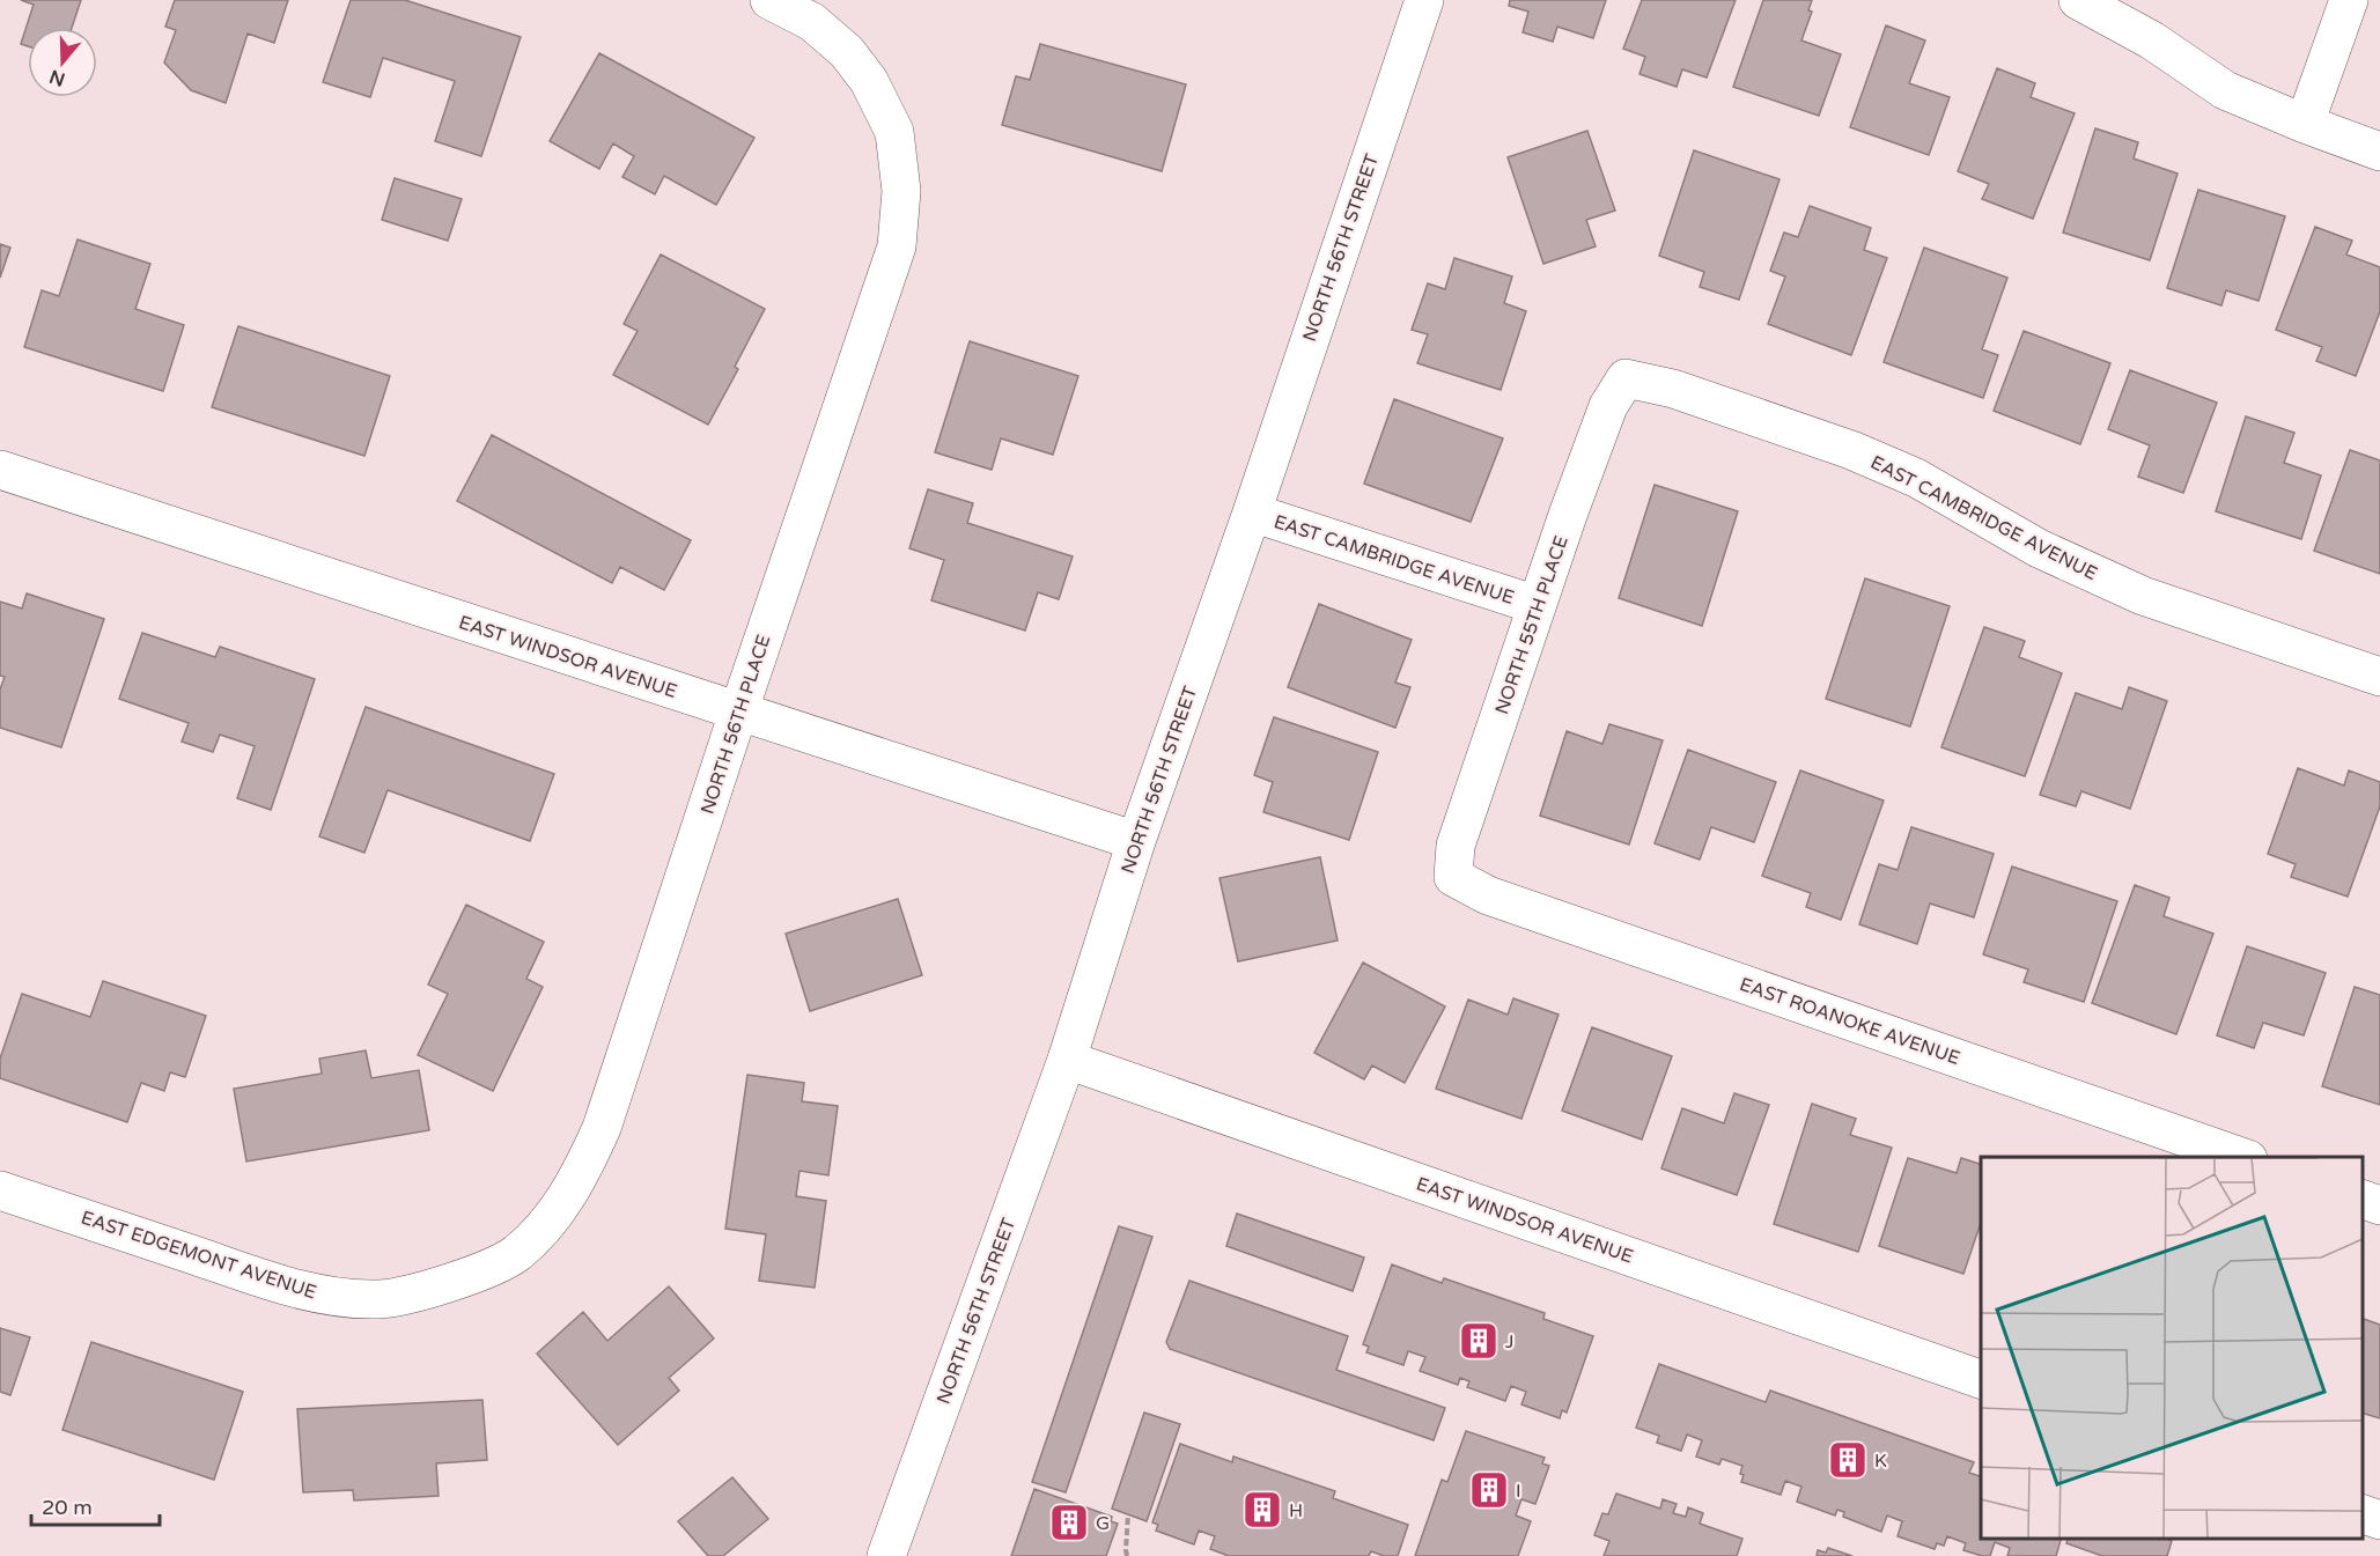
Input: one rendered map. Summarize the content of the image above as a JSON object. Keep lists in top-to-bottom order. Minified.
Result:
{"streets":{"street":["NORTH 56TH STREET","EAST CAMBRIDGE AVENUE","NORTH 55TH PLACE","EAST WINDSOR AVENUE","NORTH 56TH PLACE","EAST ROANOKE AVENUE","EAST EDGEMONT AVENUE"]},"crossings":[["NORTH 56TH STREET","EAST CAMBRIDGE AVENUE"],["NORTH 56TH STREET","EAST WINDSOR AVENUE"],["EAST CAMBRIDGE AVENUE","NORTH 55TH PLACE"],["NORTH 55TH PLACE","EAST ROANOKE AVENUE"],["EAST WINDSOR AVENUE","NORTH 56TH PLACE"],["NORTH 56TH PLACE","EAST EDGEMONT AVENUE"]],"places":{"building":["J","K","I","H","G"]},"scale_bar":"20 m","north":"bottom"}
